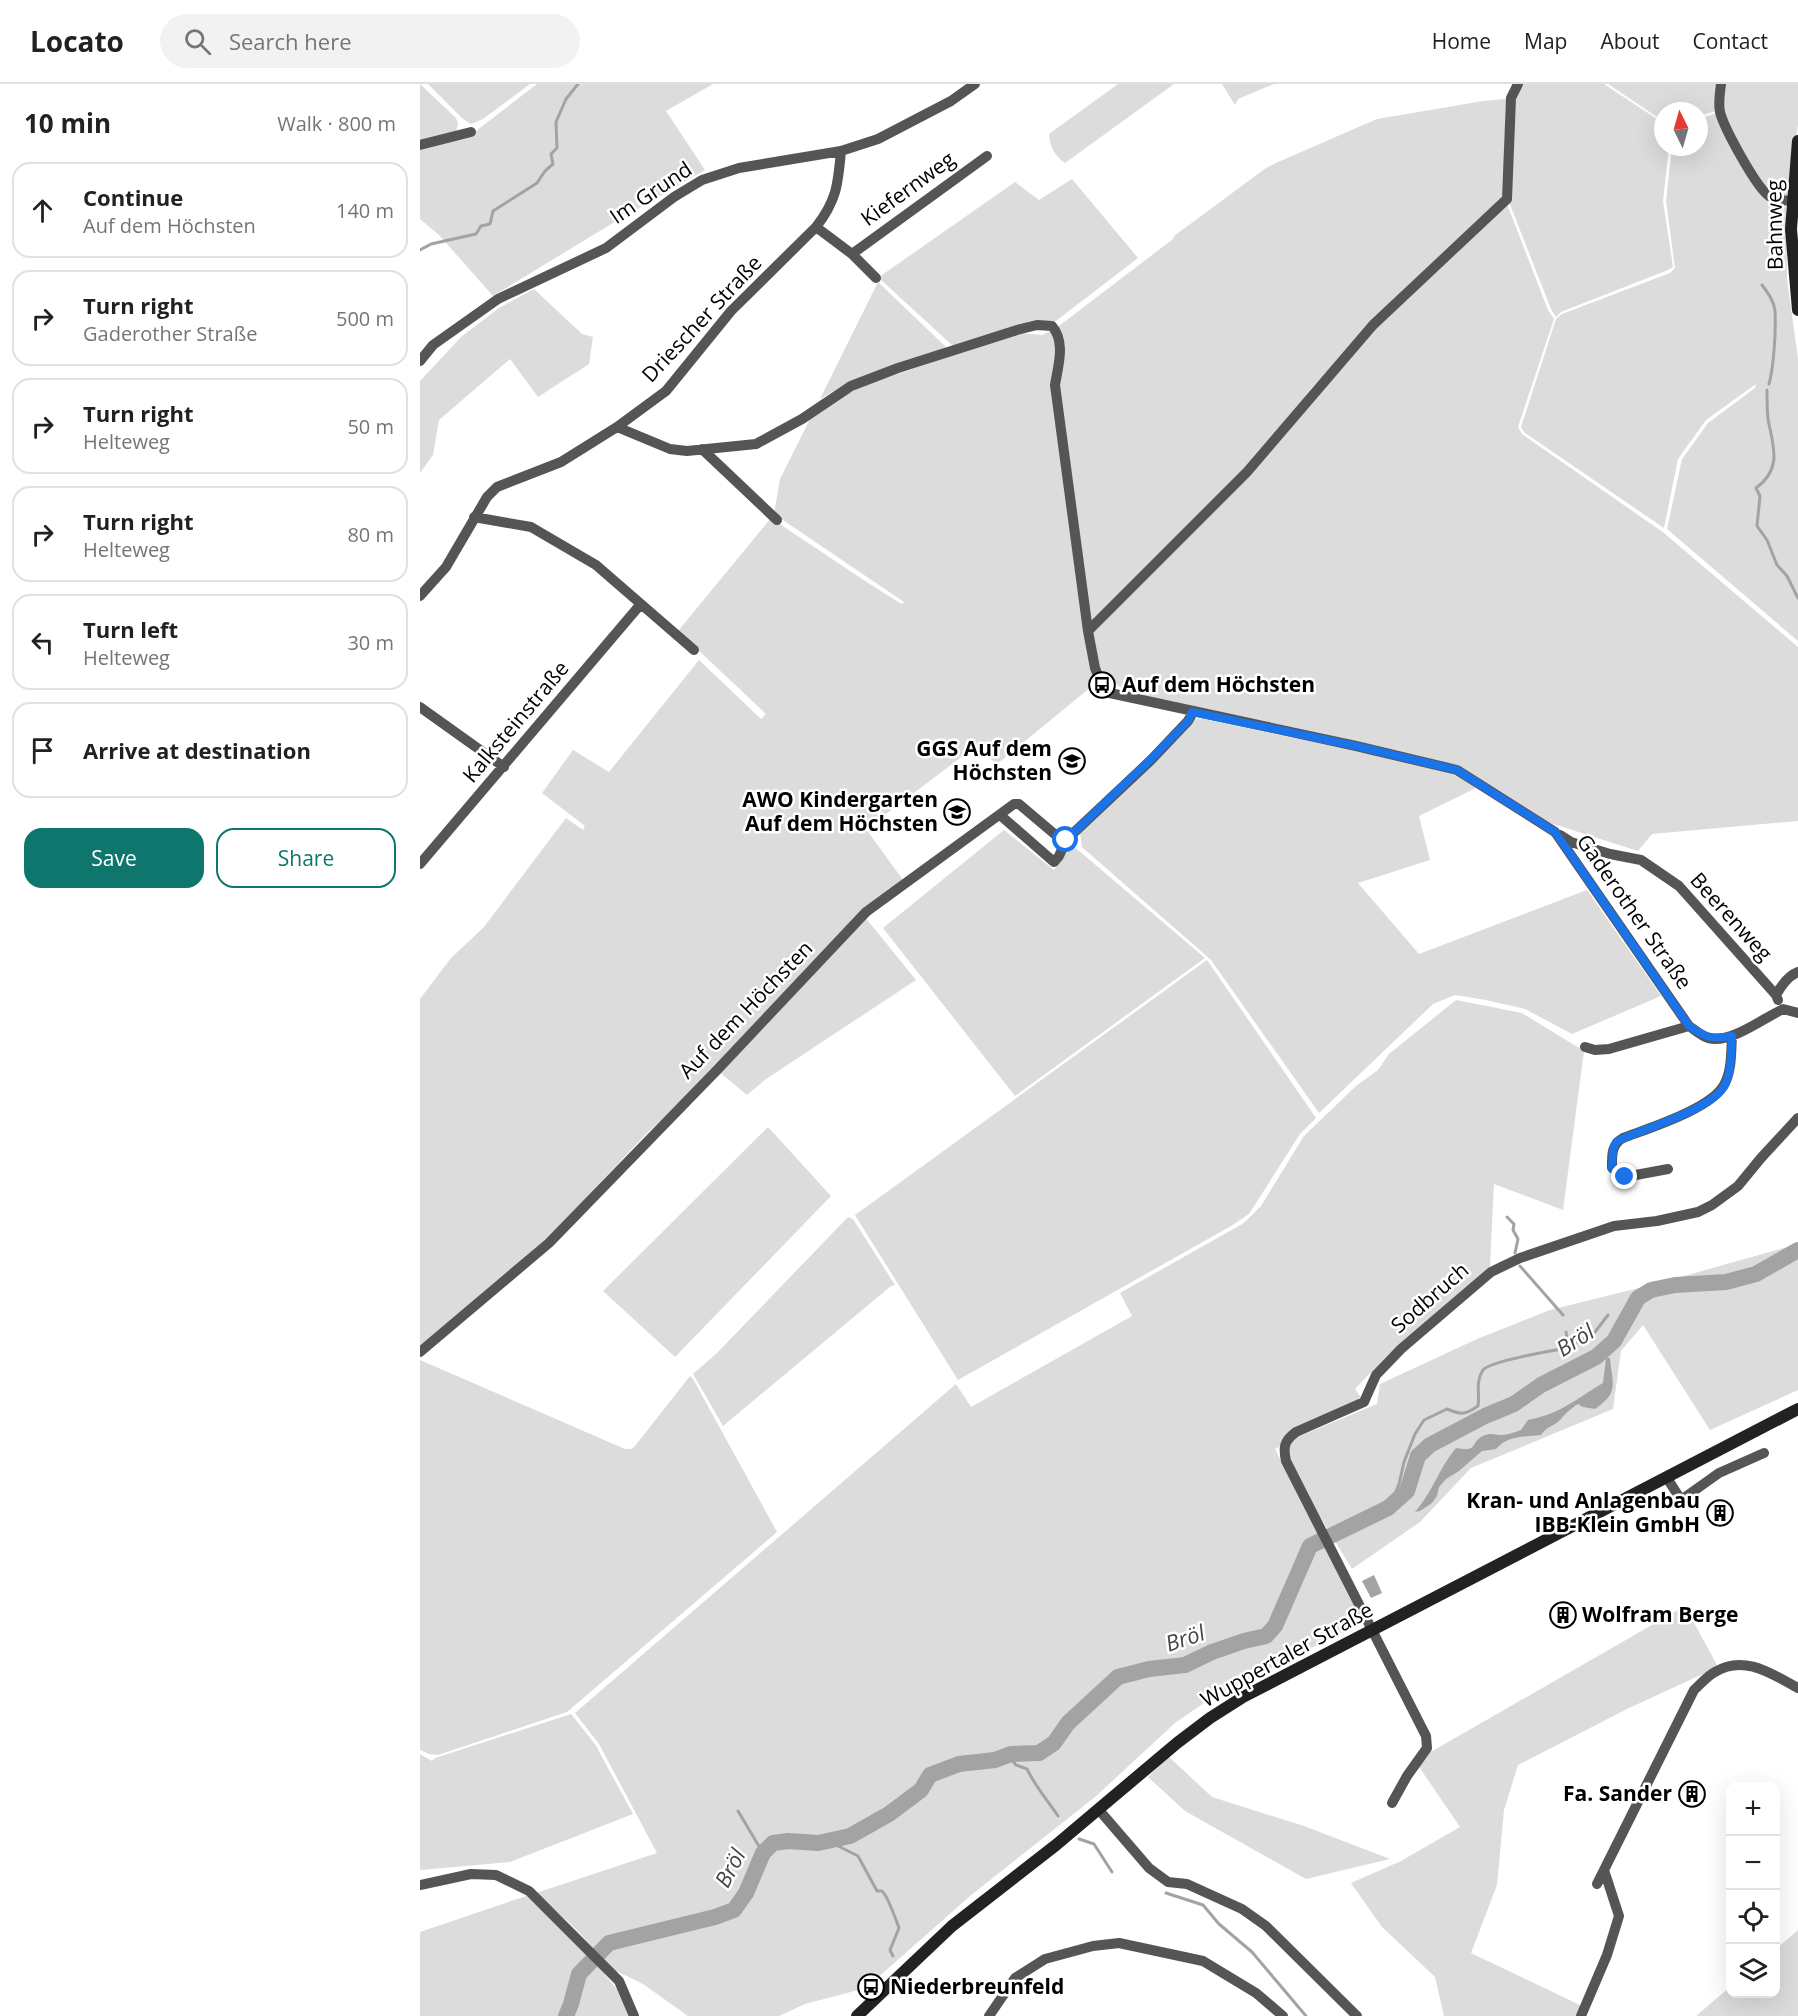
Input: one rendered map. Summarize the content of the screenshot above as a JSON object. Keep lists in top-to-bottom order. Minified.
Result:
{"streets":{"main road":["Bahnweg","Wuppertaler Straße"],"street":["Kiefernweg","Im Grund","Driescher Straße","Kalksteinstraße","Gaderother Straße","Beerenweg","Auf dem Höchsten","Sodbruch"]},"crossings":[["Kiefernweg","Driescher Straße"],["Im Grund","Driescher Straße"],["Gaderother Straße","Beerenweg"],["Sodbruch","Wuppertaler Straße"]],"water":["Bröl"],"places":{"bus stop":["Auf dem Höchsten","Niederbreunfeld"],"school or university":["GGS Auf dem Höchsten","AWO Kindergarten Auf dem Höchsten"],"building":["Kran- und Anlagenbau IBB-Klein GmbH","Wolfram Berge","Fa. Sander"]},"north":"top","page":{"header":"Locato","search":"Search here","nav":["Home","Map","About","Contact"],"heading":["10 min","Walk · 800 m"],"list":[["Continue","Auf dem Höchsten","140 m"],["Turn right","Gaderother Straße","500 m"],["Turn right","Helteweg","50 m"],["Turn right","Helteweg","80 m"],["Turn left","Helteweg","30 m"],"Arrive at destination"],"buttons":["Save","Share"],"map_buttons":["+","−"]}}
